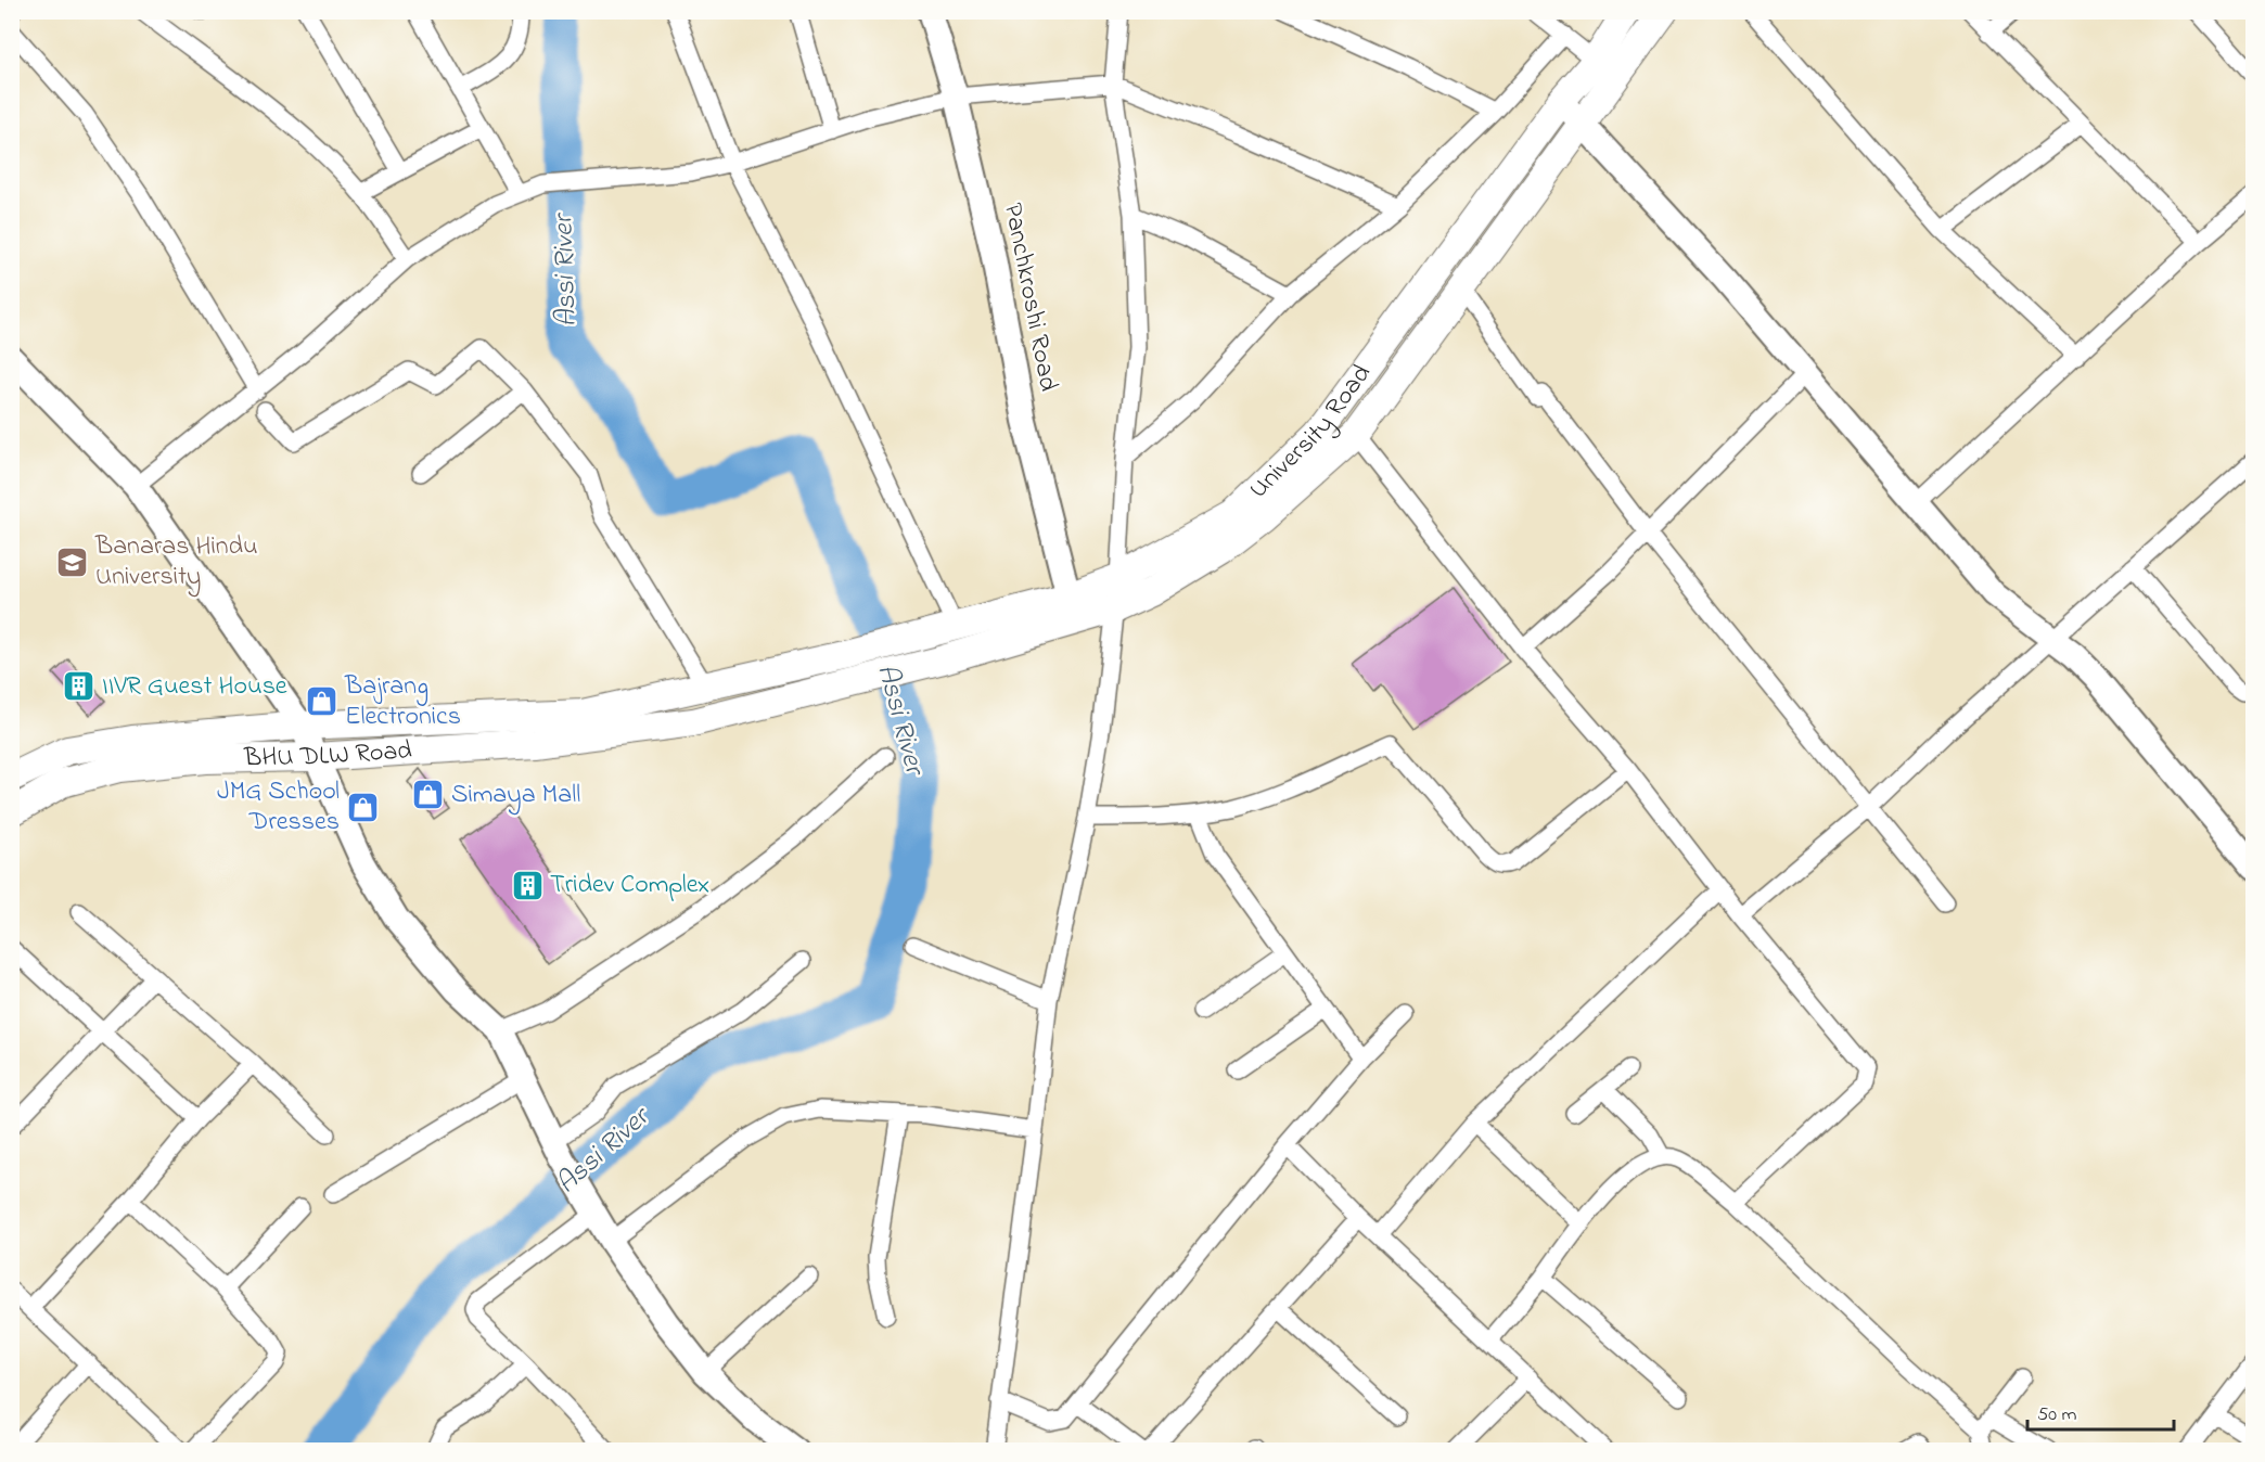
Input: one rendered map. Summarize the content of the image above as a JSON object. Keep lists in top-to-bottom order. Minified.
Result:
{"streets":{"main road":["University Road","BHU DLW Road"],"street":["Panchkroshi Road"]},"crossings":[["Panchkroshi Road","University Road"],["University Road","BHU DLW Road"]],"water":["Assi River"],"places":{"school or university":["Banaras Hindu University"],"building":["IIVR Guest House","Tridev Complex"],"shop":["Bajrang Electronics","Simaya Mall","JMG School Dresses"]},"scale_bar":"50 m"}
